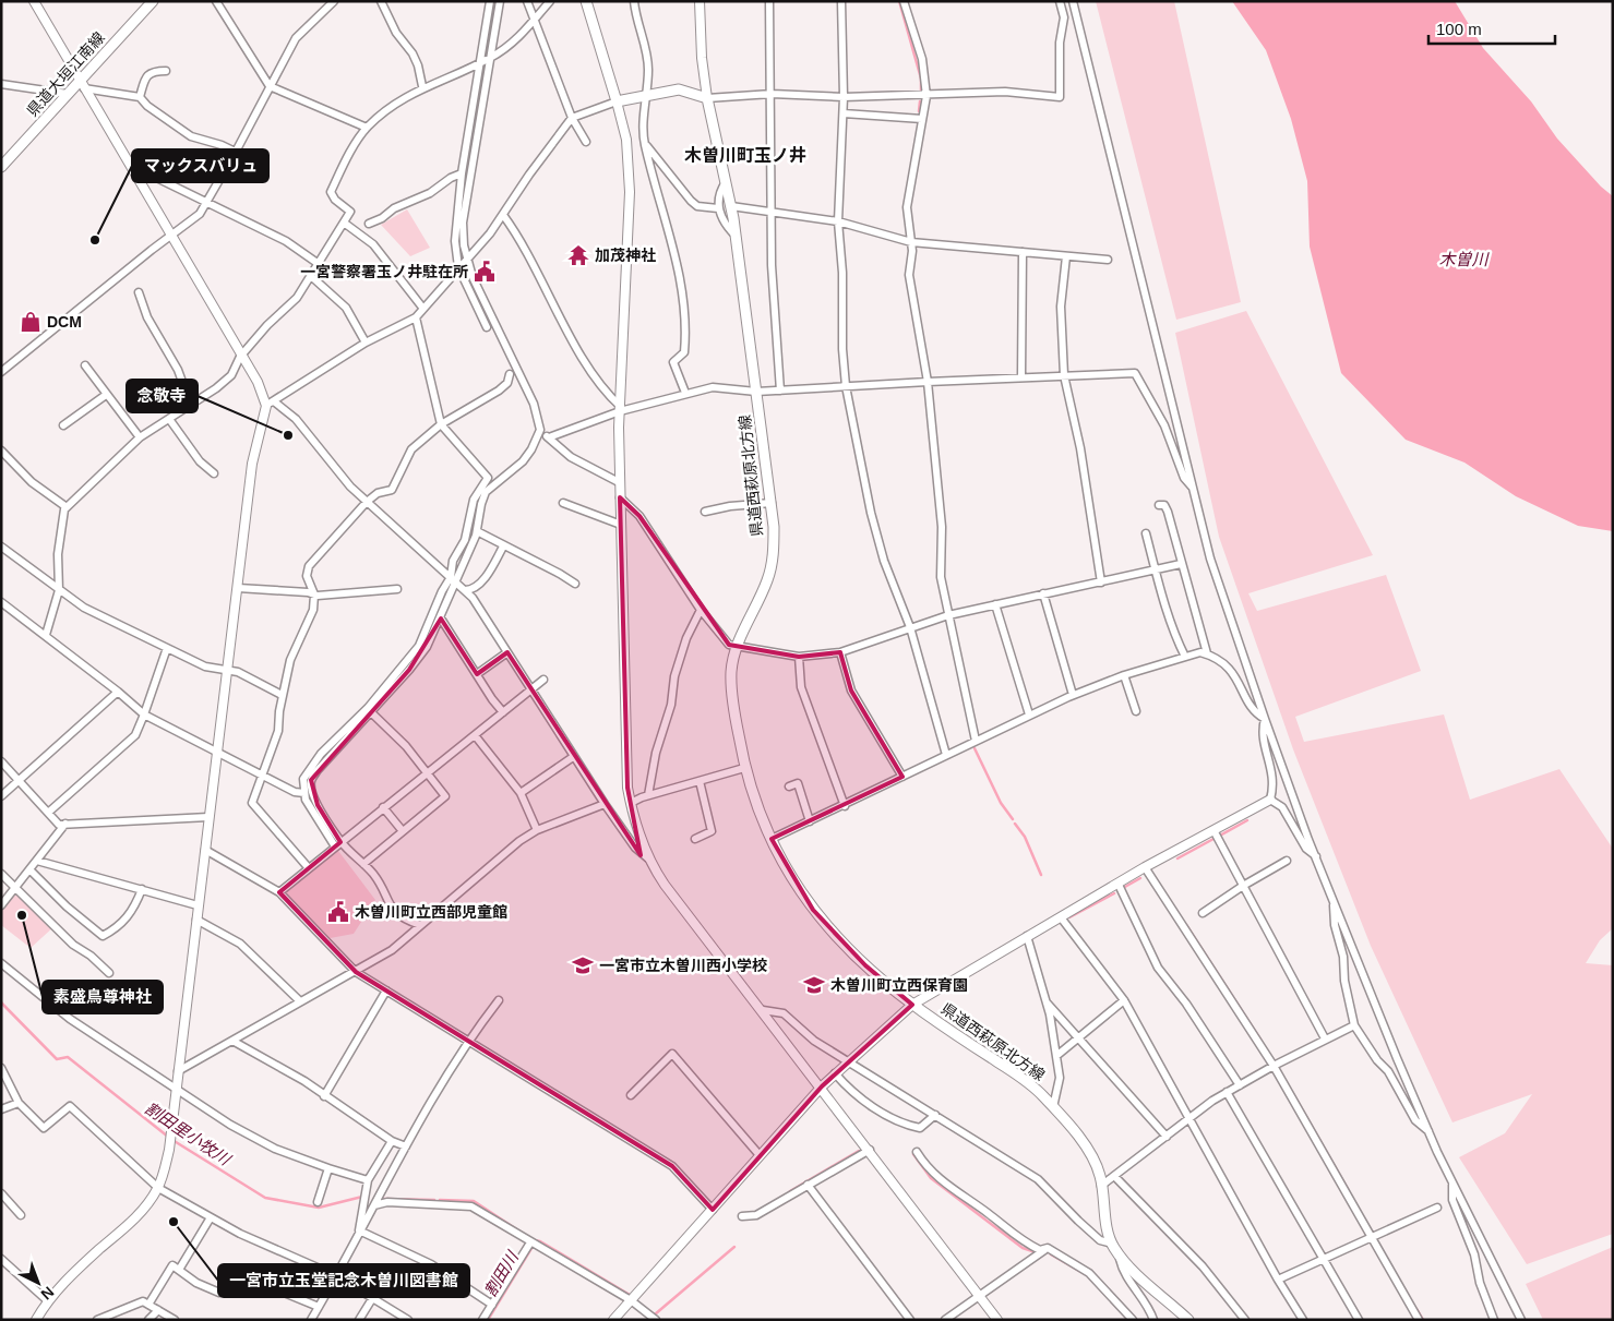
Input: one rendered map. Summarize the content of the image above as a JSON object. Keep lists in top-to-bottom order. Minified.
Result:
{"streets":{"main road":["県道大垣江南線","県道西萩原北方線"]},"districts":["木曽川町玉ノ井"],"water":["木曽川","割田里小牧川","割田川"],"places":{"other":["マックスバリュ","念敬寺","素盛鳥尊神社","一宮市立玉堂記念木曽川図書館"],"temple":["加茂神社"],"public building":["一宮警察署玉ノ井駐在所","木曽川町立西部児童館"],"shop":["DCM"],"school or university":["一宮市立木曽川西小学校","木曽川町立西保育園"]},"scale_bar":"100 m","north":"bottom right"}
